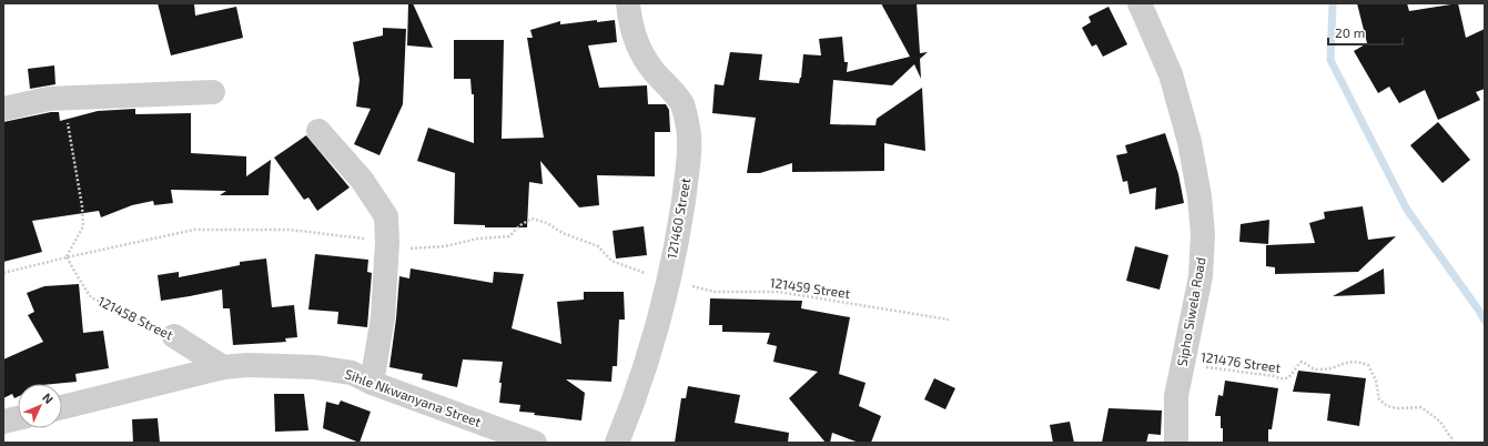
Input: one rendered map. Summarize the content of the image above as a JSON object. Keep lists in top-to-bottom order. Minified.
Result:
{"streets":{"street":["121460 Street","Sipho Siwela Road","121458 Street","Sihle Nkwanyana Street"],"path":["121459 Street","121476 Street"]},"crossings":[["121460 Street","121459 Street"],["Sipho Siwela Road","121476 Street"],["121458 Street","Sihle Nkwanyana Street"]],"scale_bar":"20 m","north":"top right"}
